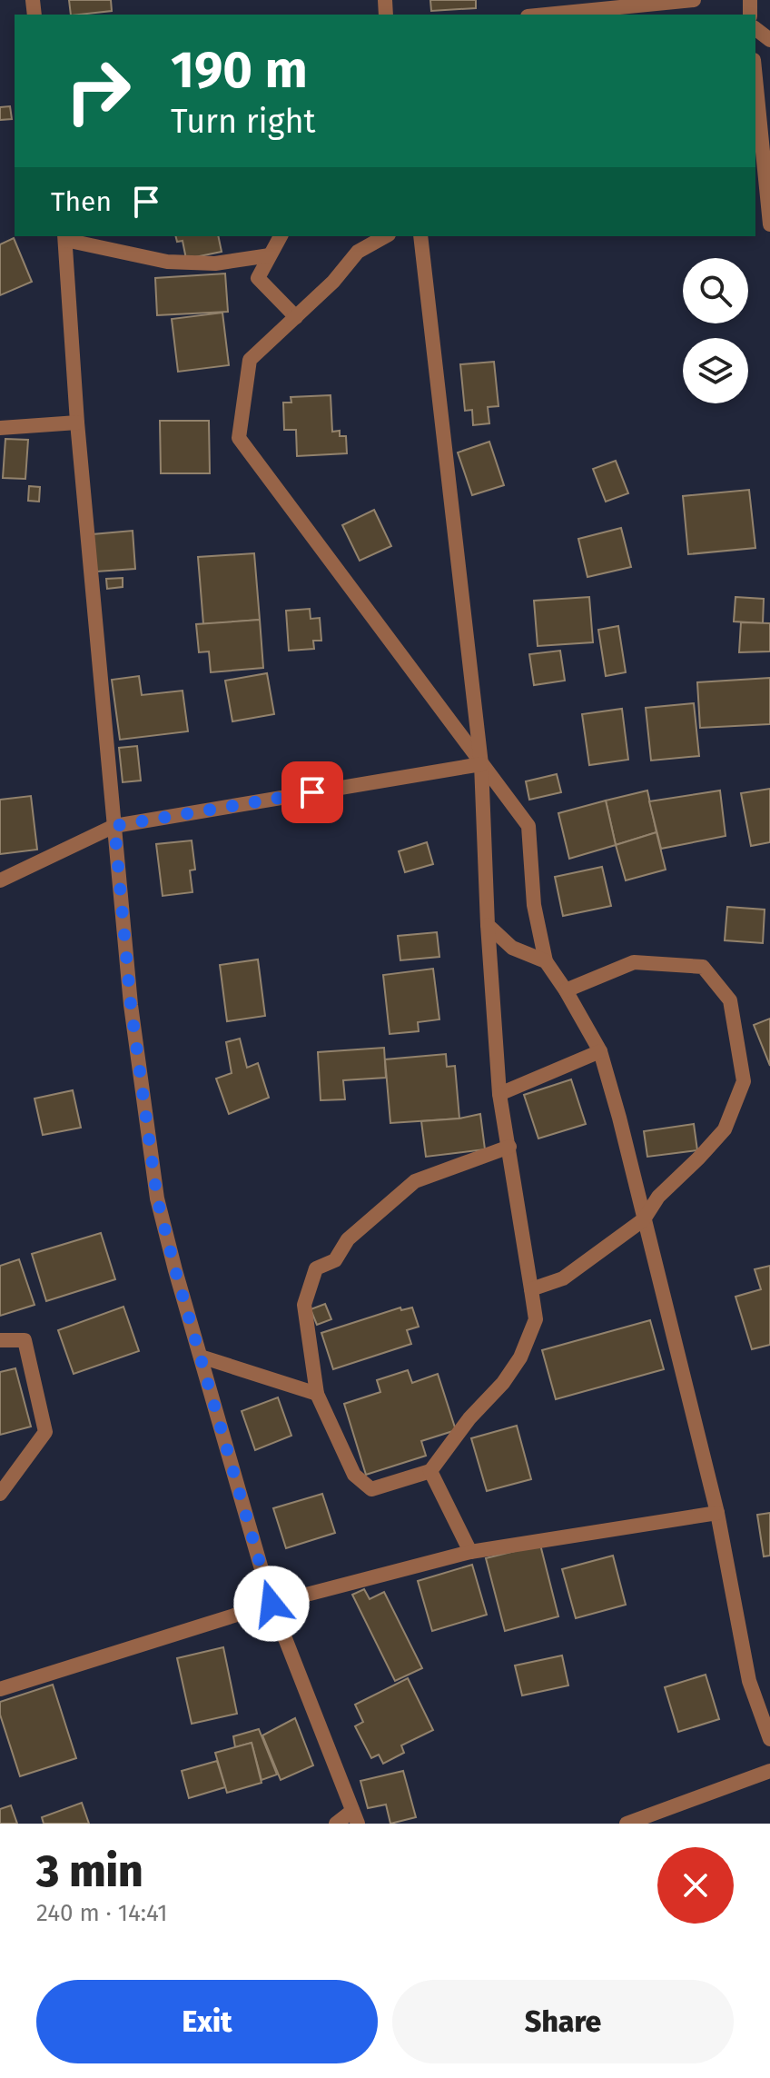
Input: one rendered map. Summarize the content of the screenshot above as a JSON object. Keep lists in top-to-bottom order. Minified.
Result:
{"page":{"turn":["190 m","Turn right"],"then":"Then","heading":["3 min","240 m · 14:41"],"buttons":["Exit","Share"]}}
